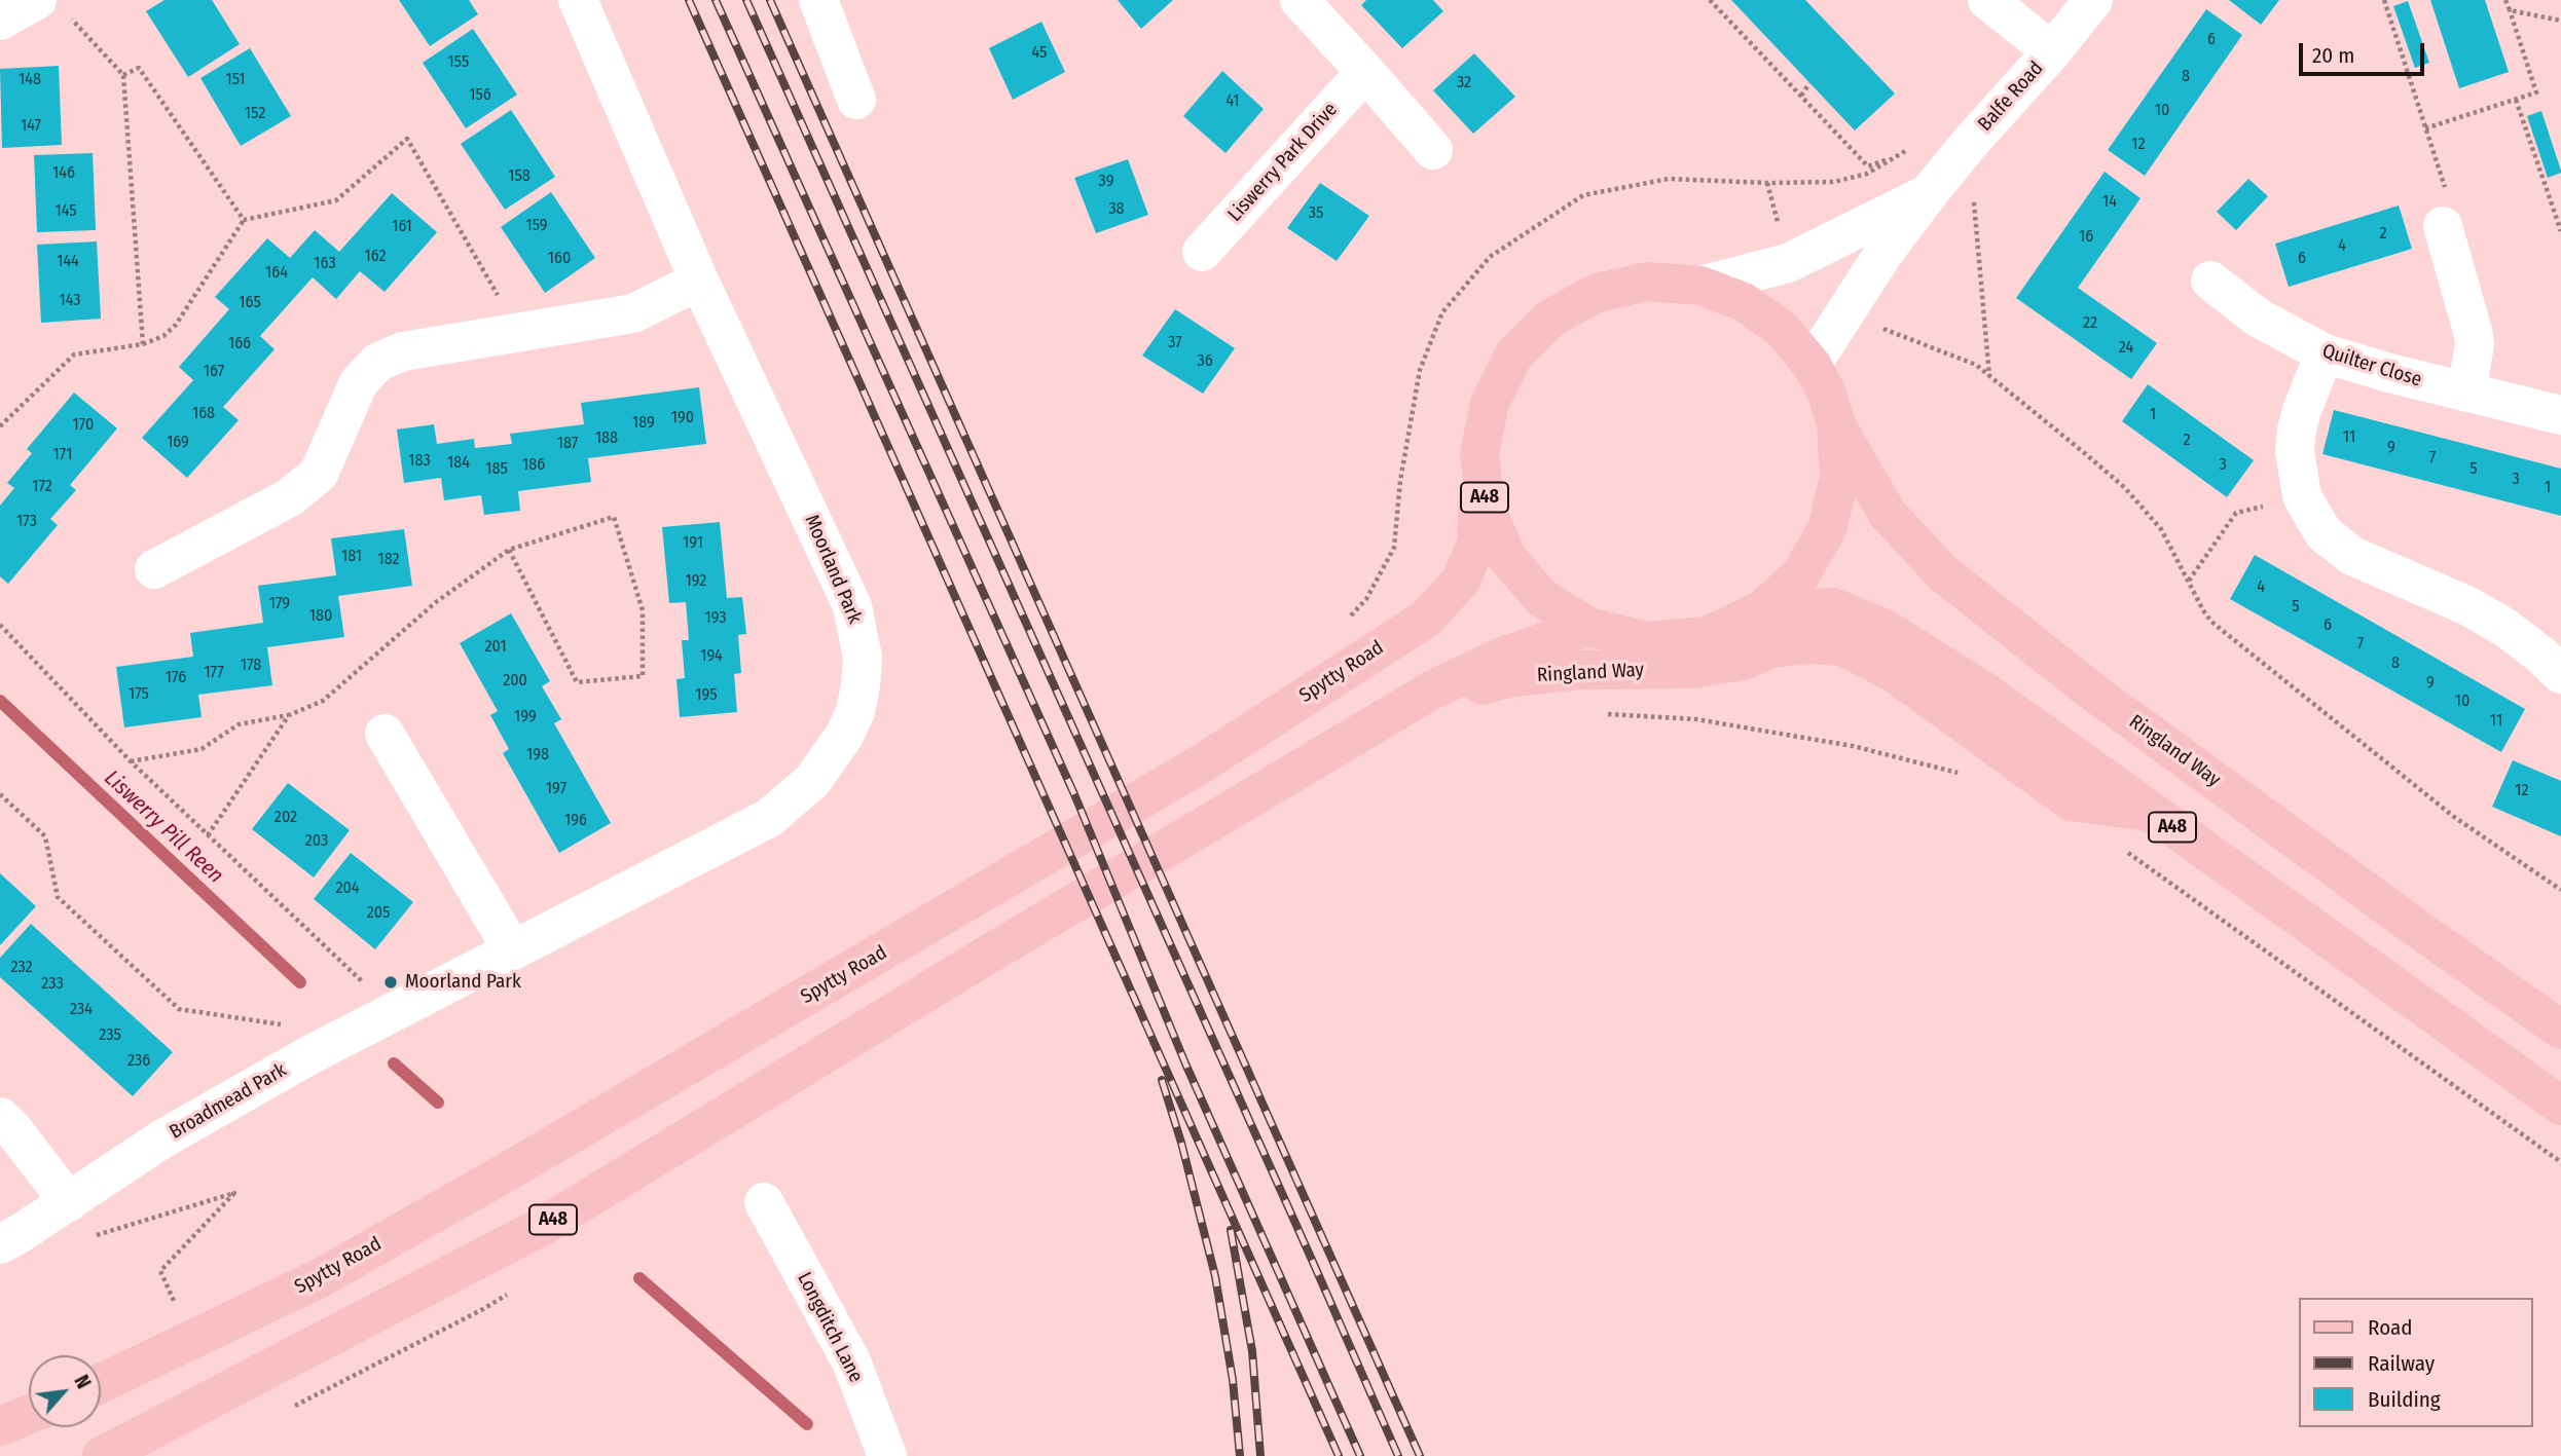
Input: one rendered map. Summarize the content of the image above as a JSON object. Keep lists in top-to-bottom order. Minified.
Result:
{"streets":{"main road":["Balfe Road","A48","Spytty Road","Ringland Way"],"street":["Liswerry Park Drive","Quilter Close","Moorland Park","Broadmead Park","Longditch Lane"]},"crossings":[["Balfe Road","A48"],["Balfe Road","Spytty Road"],["Balfe Road","Ringland Way"],["A48","Ringland Way"],["Moorland Park","Broadmead Park"]],"water":["Liswerry Pill Reen"],"places":["Moorland Park"],"house_numbers":["6","45","155","8","148","151","32","156","41","10","152","147","12","146","158","39","14","38","145","35","159","161","2","16","4","162","160","6","144","163","164","143","165","22","37","166","24","36","167","168","1","190","189","170","11","188","2","169","187","9","171","7","183","184","186","3","185","5","3","172","1","173","191","181","182","192","4","179","5","180","193","6","7","201","194","8","178","177","176","200","9","175","195","10","199","11","198","197","12","202","196","203","204","205","232","233","234","235","236"],"legend":["Road","Railway","Building"],"scale_bar":"20 m","north":"top right"}
